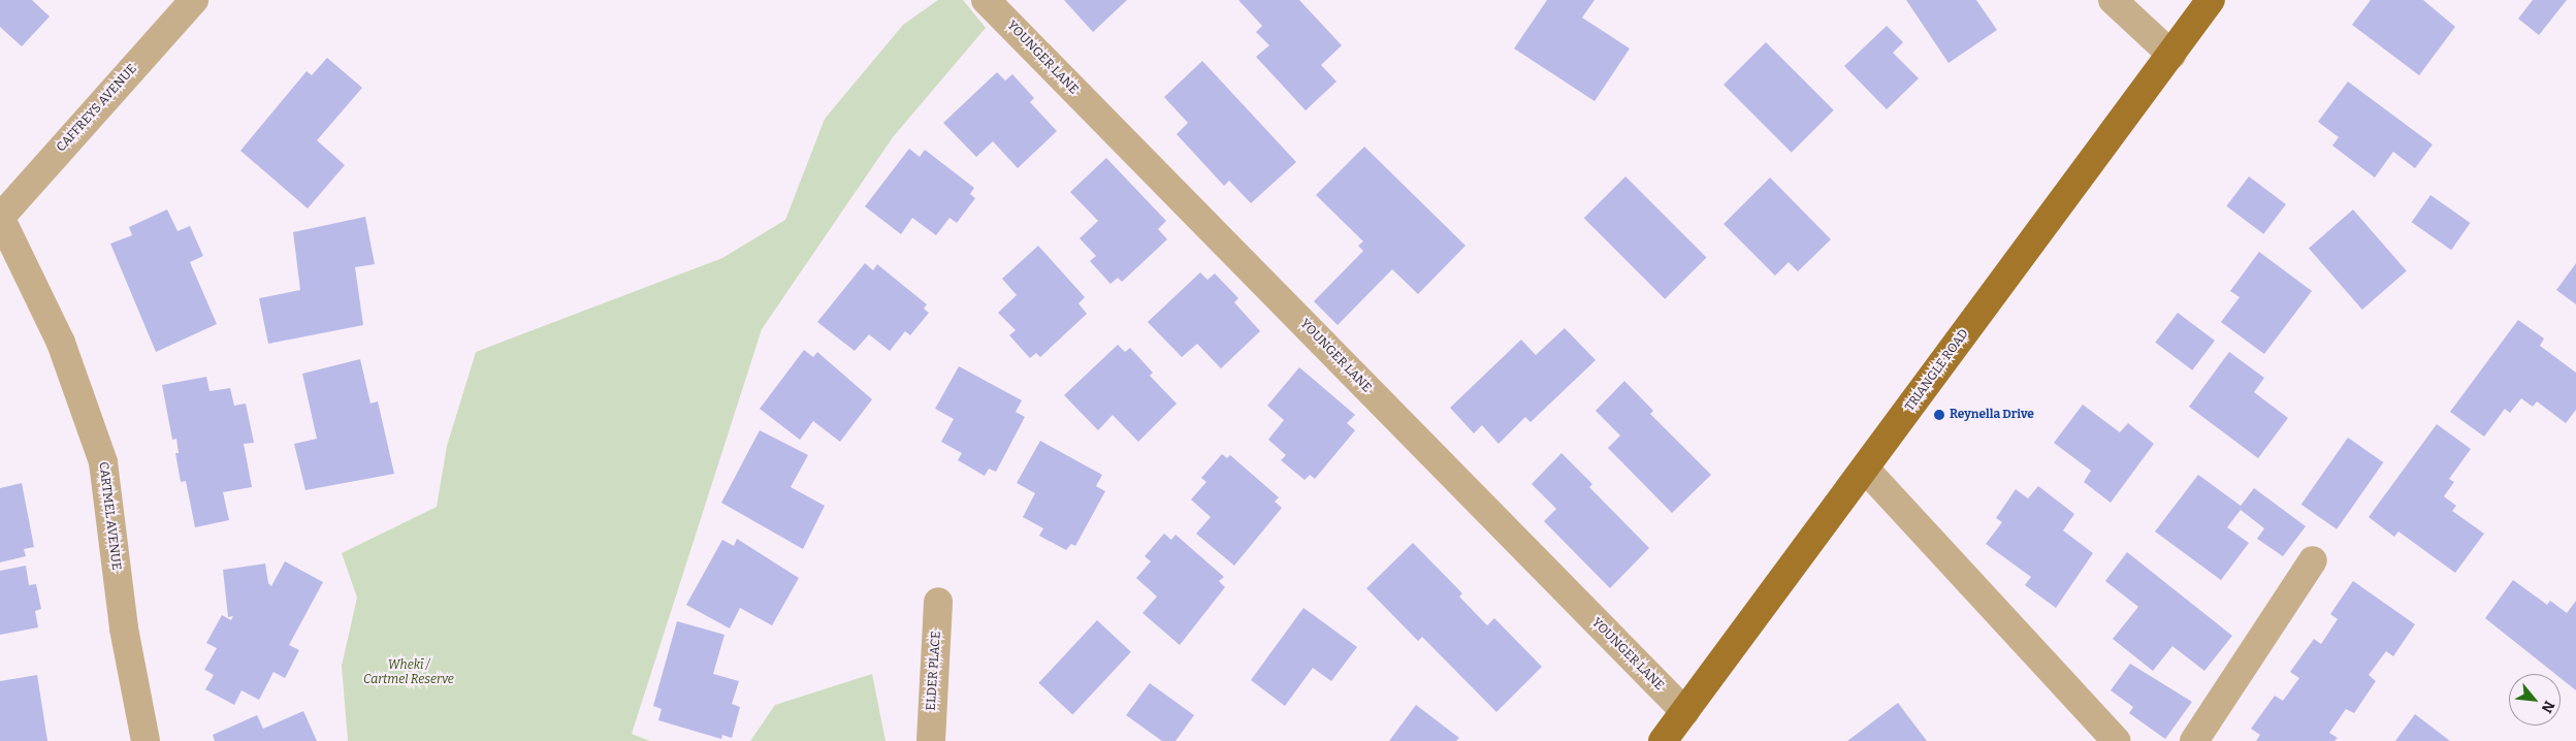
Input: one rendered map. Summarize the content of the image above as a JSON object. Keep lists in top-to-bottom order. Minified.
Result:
{"streets":{"main road":["TRIANGLE ROAD"],"street":["YOUNGER LANE","CAFFREYS AVENUE","CARTMEL AVENUE","ELDER PLACE"]},"crossings":[["YOUNGER LANE","TRIANGLE ROAD"],["CAFFREYS AVENUE","CARTMEL AVENUE"]],"parks":["Whekī / Cartmel Reserve"],"places":["Reynella Drive"],"north":"bottom right"}
